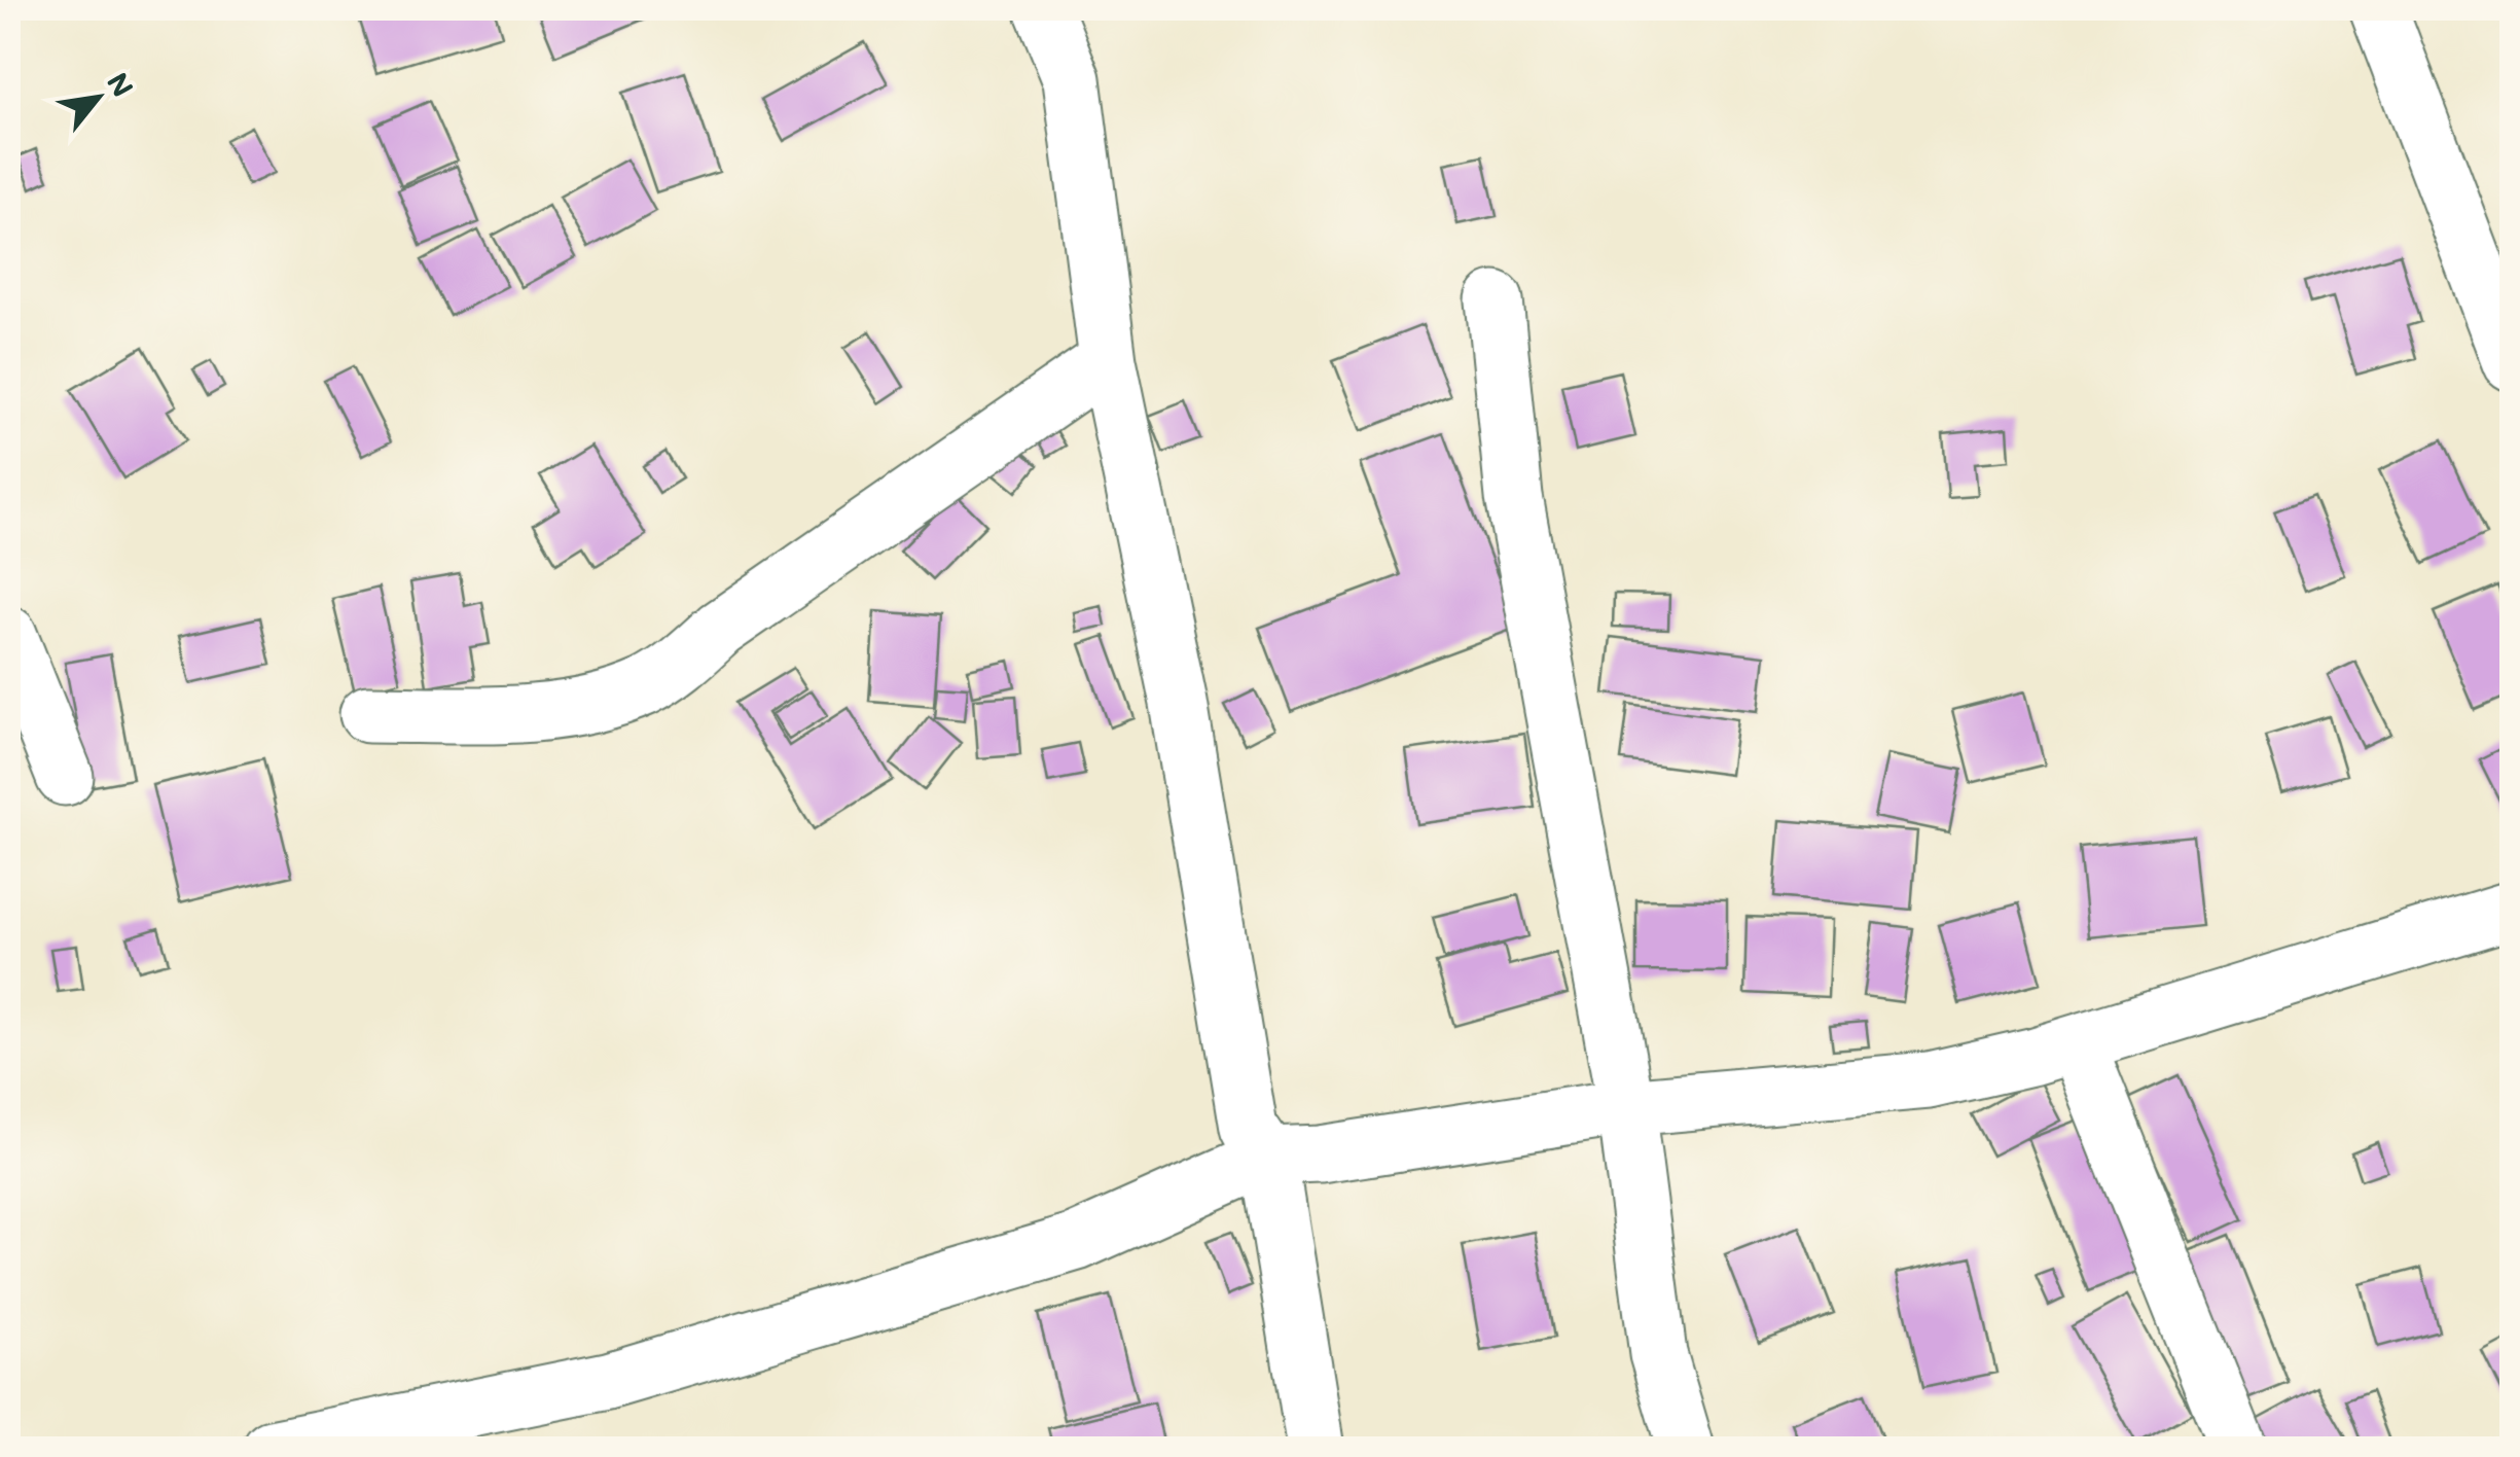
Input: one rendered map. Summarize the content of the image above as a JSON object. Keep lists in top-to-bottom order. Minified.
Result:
{"north":"top right"}
